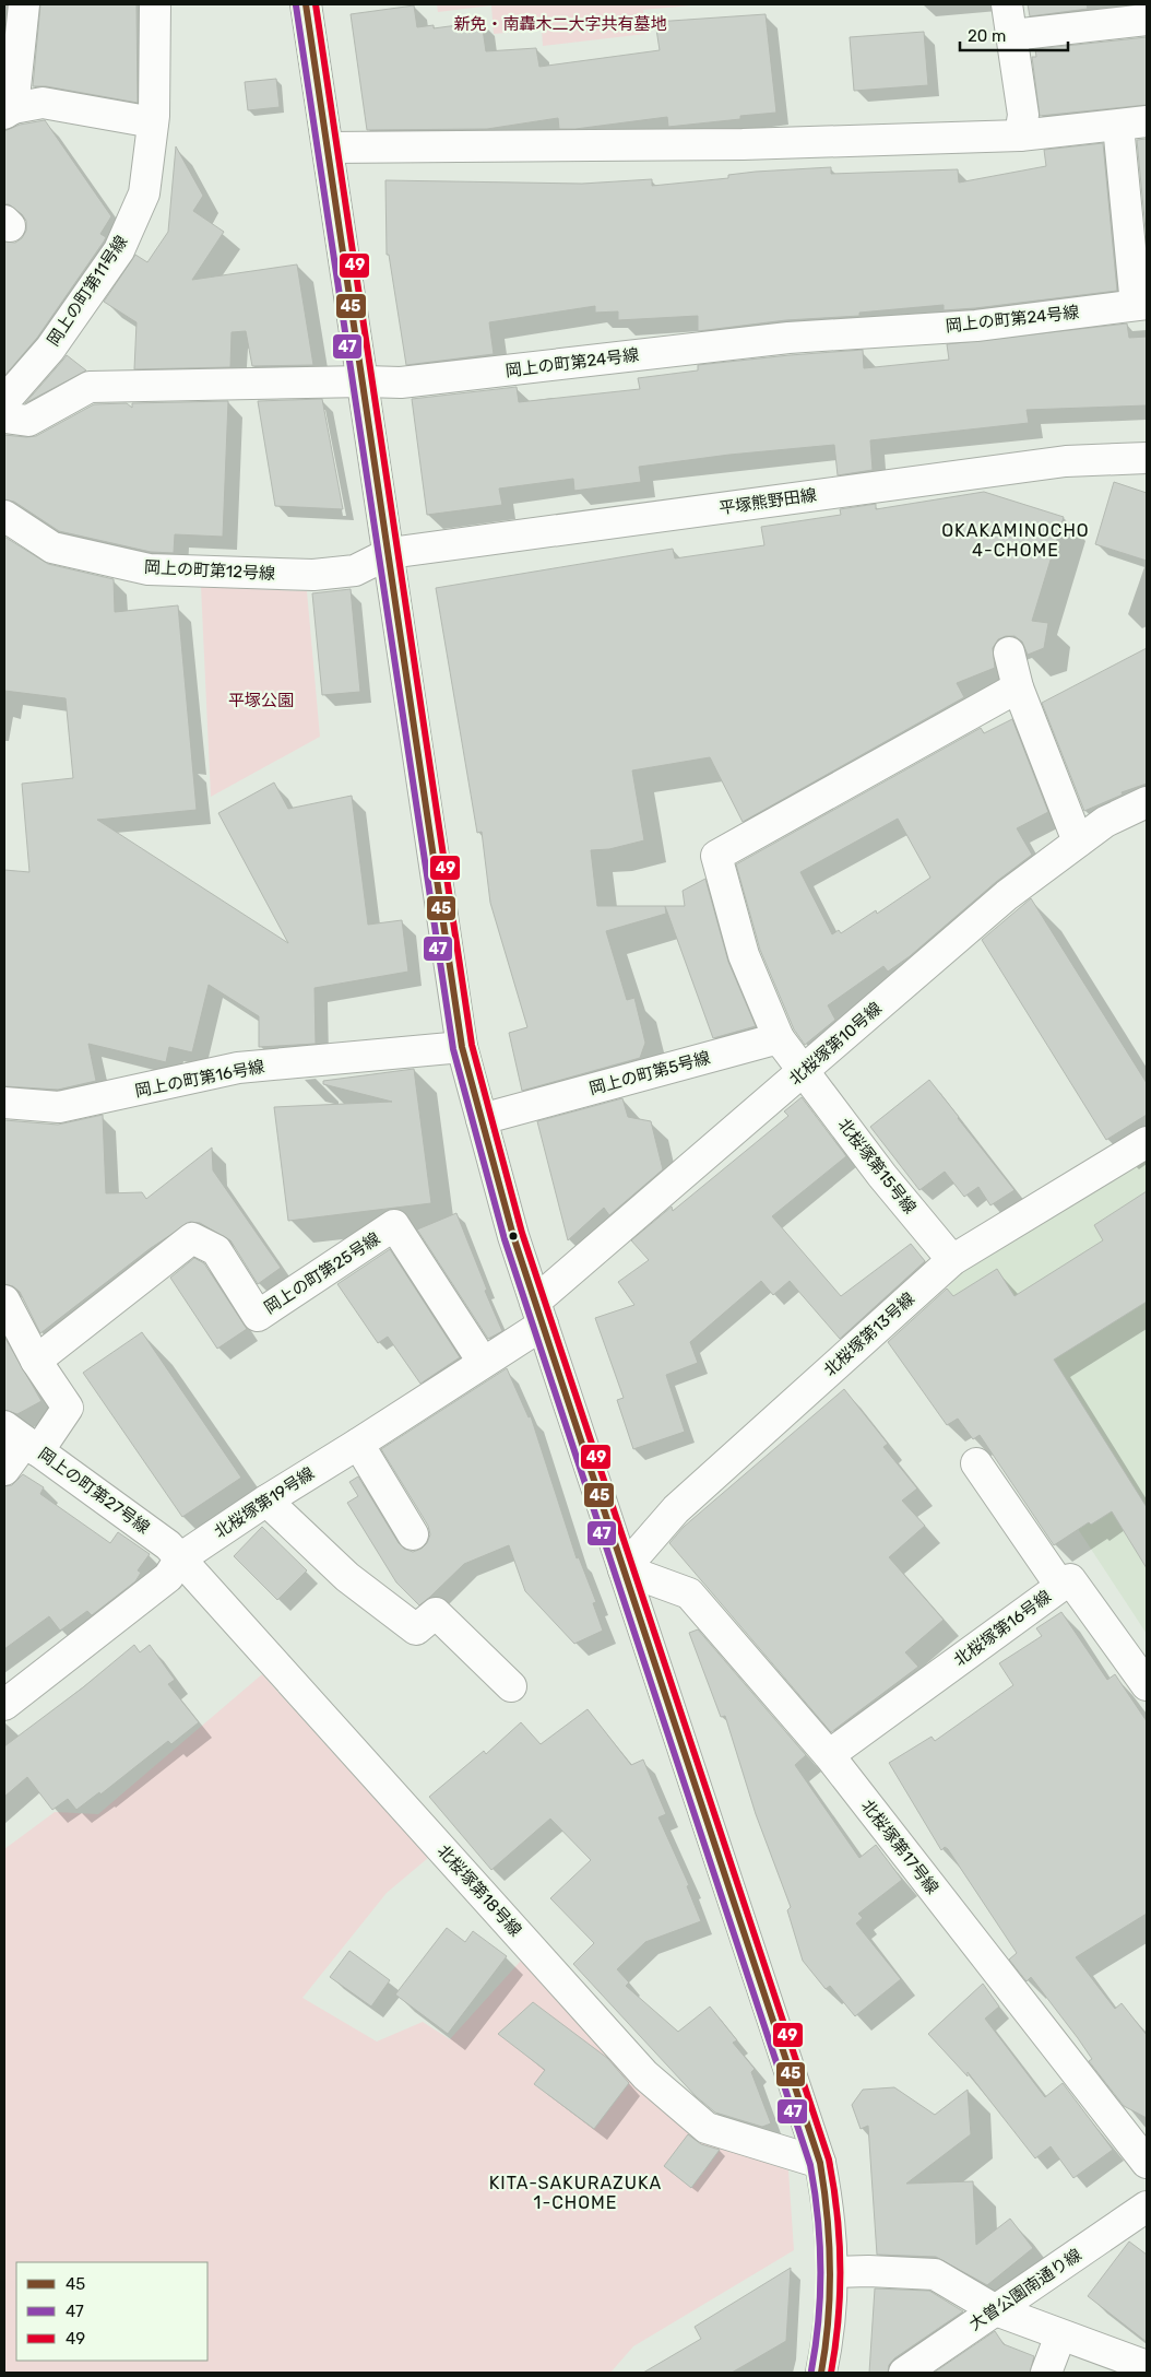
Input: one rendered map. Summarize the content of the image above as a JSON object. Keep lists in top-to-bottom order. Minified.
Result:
{"streets":{"main road":["岡上の町第11号線","岡上の町第24号線","平塚熊野田線","岡上の町第12号線","北桜塚第10号線","岡上の町第5号線","岡上の町第16号線","北桜塚第15号線","岡上の町第25号線","北桜塚第13号線","岡上の町第27号線","北桜塚第19号線","北桜塚第16号線","北桜塚第17号線","北桜塚第18号線","大曽公園南通り線"]},"crossings":[["平塚熊野田線","岡上の町第12号線"],["北桜塚第10号線","北桜塚第15号線"],["北桜塚第10号線","北桜塚第19号線"],["北桜塚第15号線","北桜塚第13号線"],["岡上の町第25号線","北桜塚第19号線"],["北桜塚第13号線","北桜塚第17号線"],["岡上の町第27号線","北桜塚第19号線"],["岡上の町第27号線","北桜塚第18号線"],["北桜塚第19号線","北桜塚第18号線"],["北桜塚第16号線","北桜塚第17号線"]],"districts":["OKAKAMINOCHO 4-CHOME","KITA-SAKURAZUKA 1-CHOME"],"parks":["新免・南轟木二大字共有墓地","平塚公園"],"lines":["transit line 45","transit line 49","transit line 47"],"legend":["45","47","49"],"scale_bar":"20 m"}
